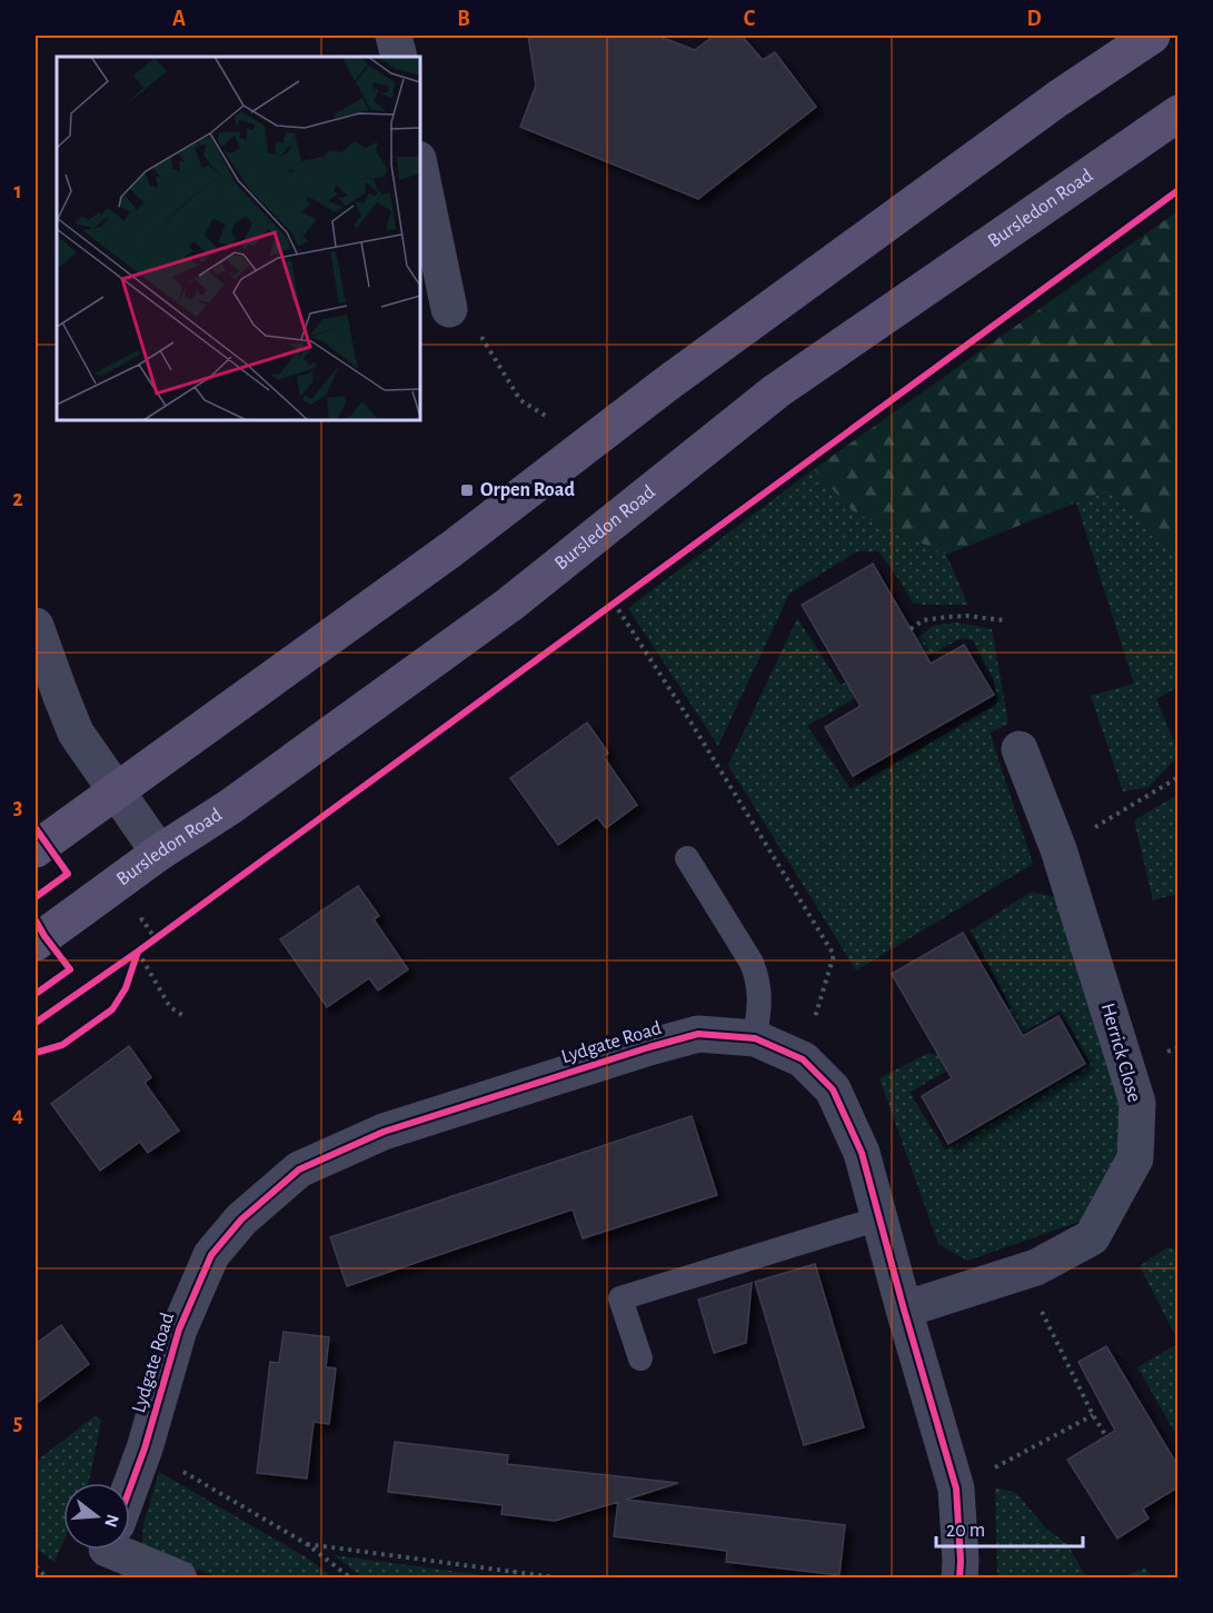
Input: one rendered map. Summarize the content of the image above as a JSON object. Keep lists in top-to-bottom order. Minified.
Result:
{"streets":{"main road":["Bursledon Road"],"street":["Lydgate Road","Herrick Close"]},"crossings":[["Lydgate Road","Herrick Close"]],"places":{"transit":["Orpen Road"]},"scale_bar":"20 m","north":"right","grid":{"columns":["A","B","C","D"],"rows":["1","2","3","4","5"]}}
